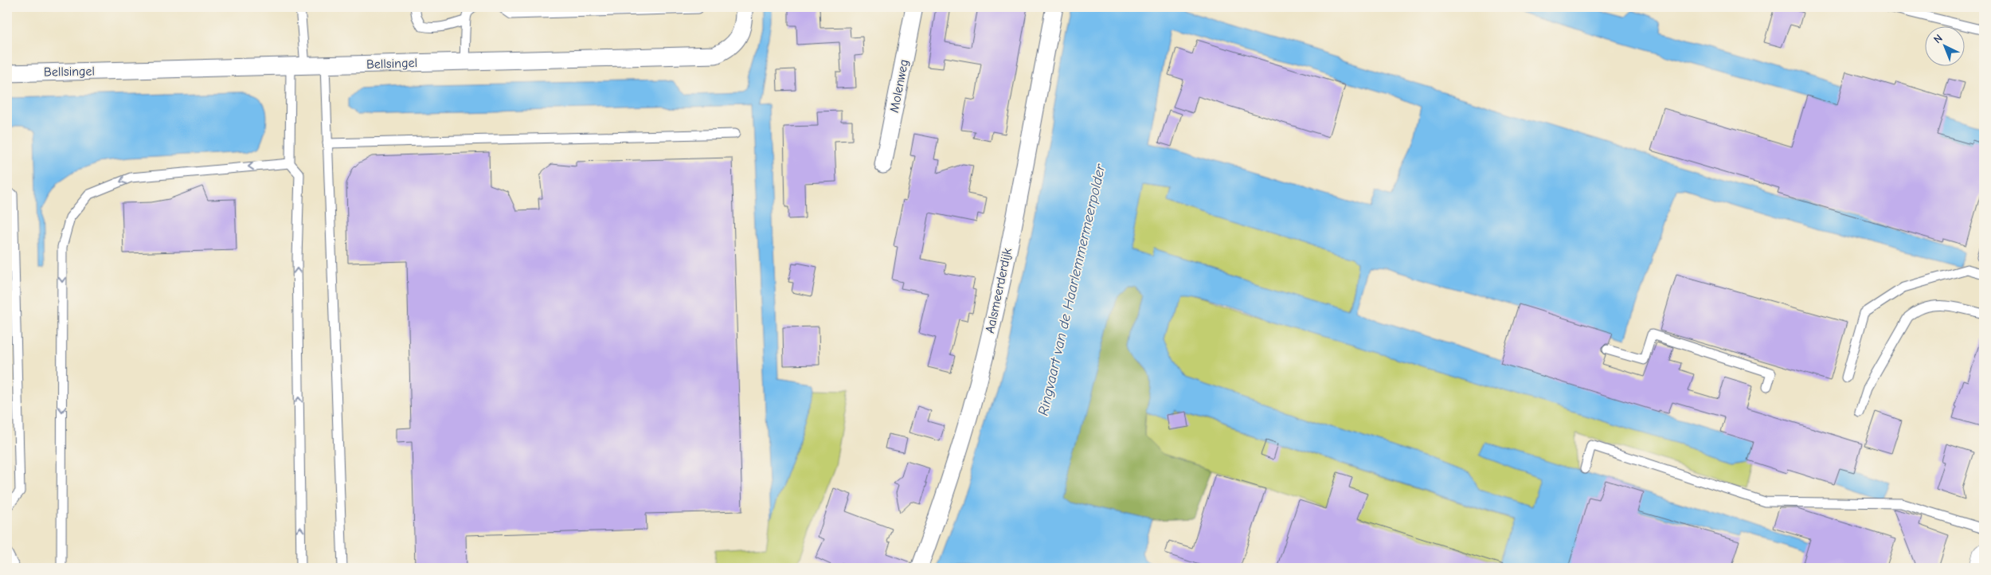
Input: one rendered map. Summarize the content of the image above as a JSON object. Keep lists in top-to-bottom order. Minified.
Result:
{"streets":{"street":["Bellsingel","Molenweg","Aalsmeerderdijk"]},"water":["Ringvaart van de Haarlemmermeerpolder"],"north":"top left"}
